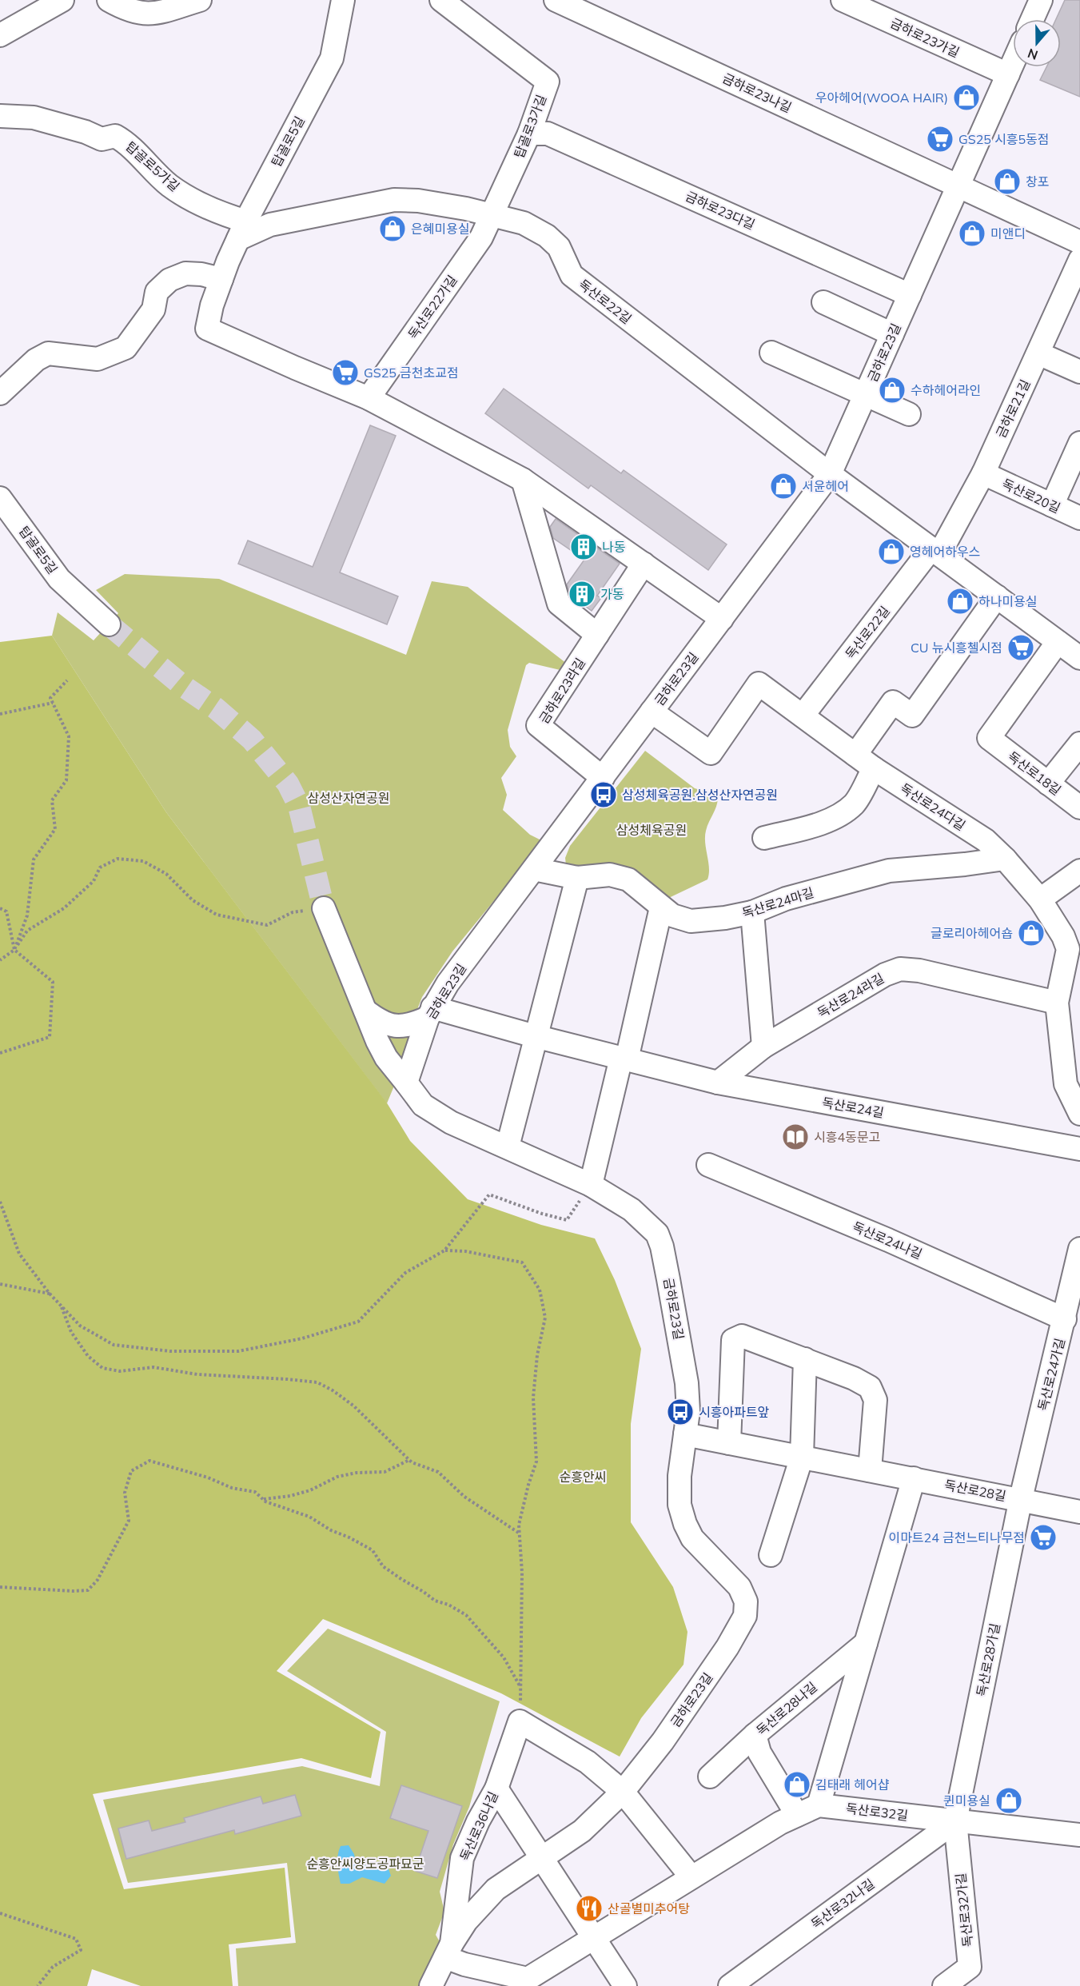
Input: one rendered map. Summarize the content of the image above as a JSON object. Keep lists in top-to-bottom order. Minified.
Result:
{"streets":{"street":["금하로23가길","금하로23나길","탑골로3가길","탑골로5길","탑골로5가길","금하로23다길","독산로22길","독산로22가길","금하로23길","금하로21길","독산로20길","금하로23라길","독산로18길","독산로24다길","독산로24마길","독산로24라길","독산로24길","독산로24나길","독산로24가길","독산로28길","독산로28가길","독산로28나길","독산로32길","독산로36나길","독산로32나길","독산로32가길"]},"crossings":[["금하로23가길","금하로23길"],["금하로23나길","금하로23길"],["탑골로3가길","금하로23다길"],["탑골로3가길","독산로22길"],["탑골로3가길","독산로22가길"],["탑골로5길","탑골로5가길"],["탑골로5길","독산로22길"],["탑골로5길","독산로22가길"],["탑골로5가길","독산로22길"],["금하로23다길","금하로23길"],["독산로22길","독산로22가길"],["독산로22길","금하로23길"],["독산로22길","금하로21길"],["독산로22길","독산로18길"],["독산로22길","독산로24다길"],["금하로23길","금하로23라길"],["금하로23길","독산로24다길"],["금하로23길","독산로24마길"],["금하로23길","독산로24길"],["금하로23길","독산로28길"],["금하로21길","독산로20길"],["독산로24다길","독산로24마길"],["독산로24다길","독산로24라길"],["독산로24라길","독산로24길"],["독산로24나길","독산로24가길"],["독산로24가길","독산로28길"],["독산로24가길","독산로28가길"],["독산로28길","독산로28가길"],["독산로28가길","독산로32길"],["독산로28가길","독산로32나길"],["독산로28가길","독산로32가길"],["독산로32길","독산로32나길"],["독산로32길","독산로32가길"],["독산로32나길","독산로32가길"]],"parks":["삼성산자연공원","삼성체육공원","순흥안씨","순흥안씨양도공파묘군"],"places":{"shop":["우아헤어(WOOA HAIR)","창포","은혜미용실","미앤디","수하헤어라인","서윤헤어","영헤어하우스","하나미용실","글로리아헤어숍","김태래 헤어샵","퀸미용실"],"supermarket":["GS25 시흥5동점","GS25 금천초교점","CU 뉴시흥첼시점","이마트24 금천느티나무점"],"building":["나동","가동"],"bus stop":["삼성체육공원.삼성산자연공원","시흥아파트앞"],"library":["시흥4동문고"],"restaurant":["산골별미추어탕"]},"north":"bottom"}
